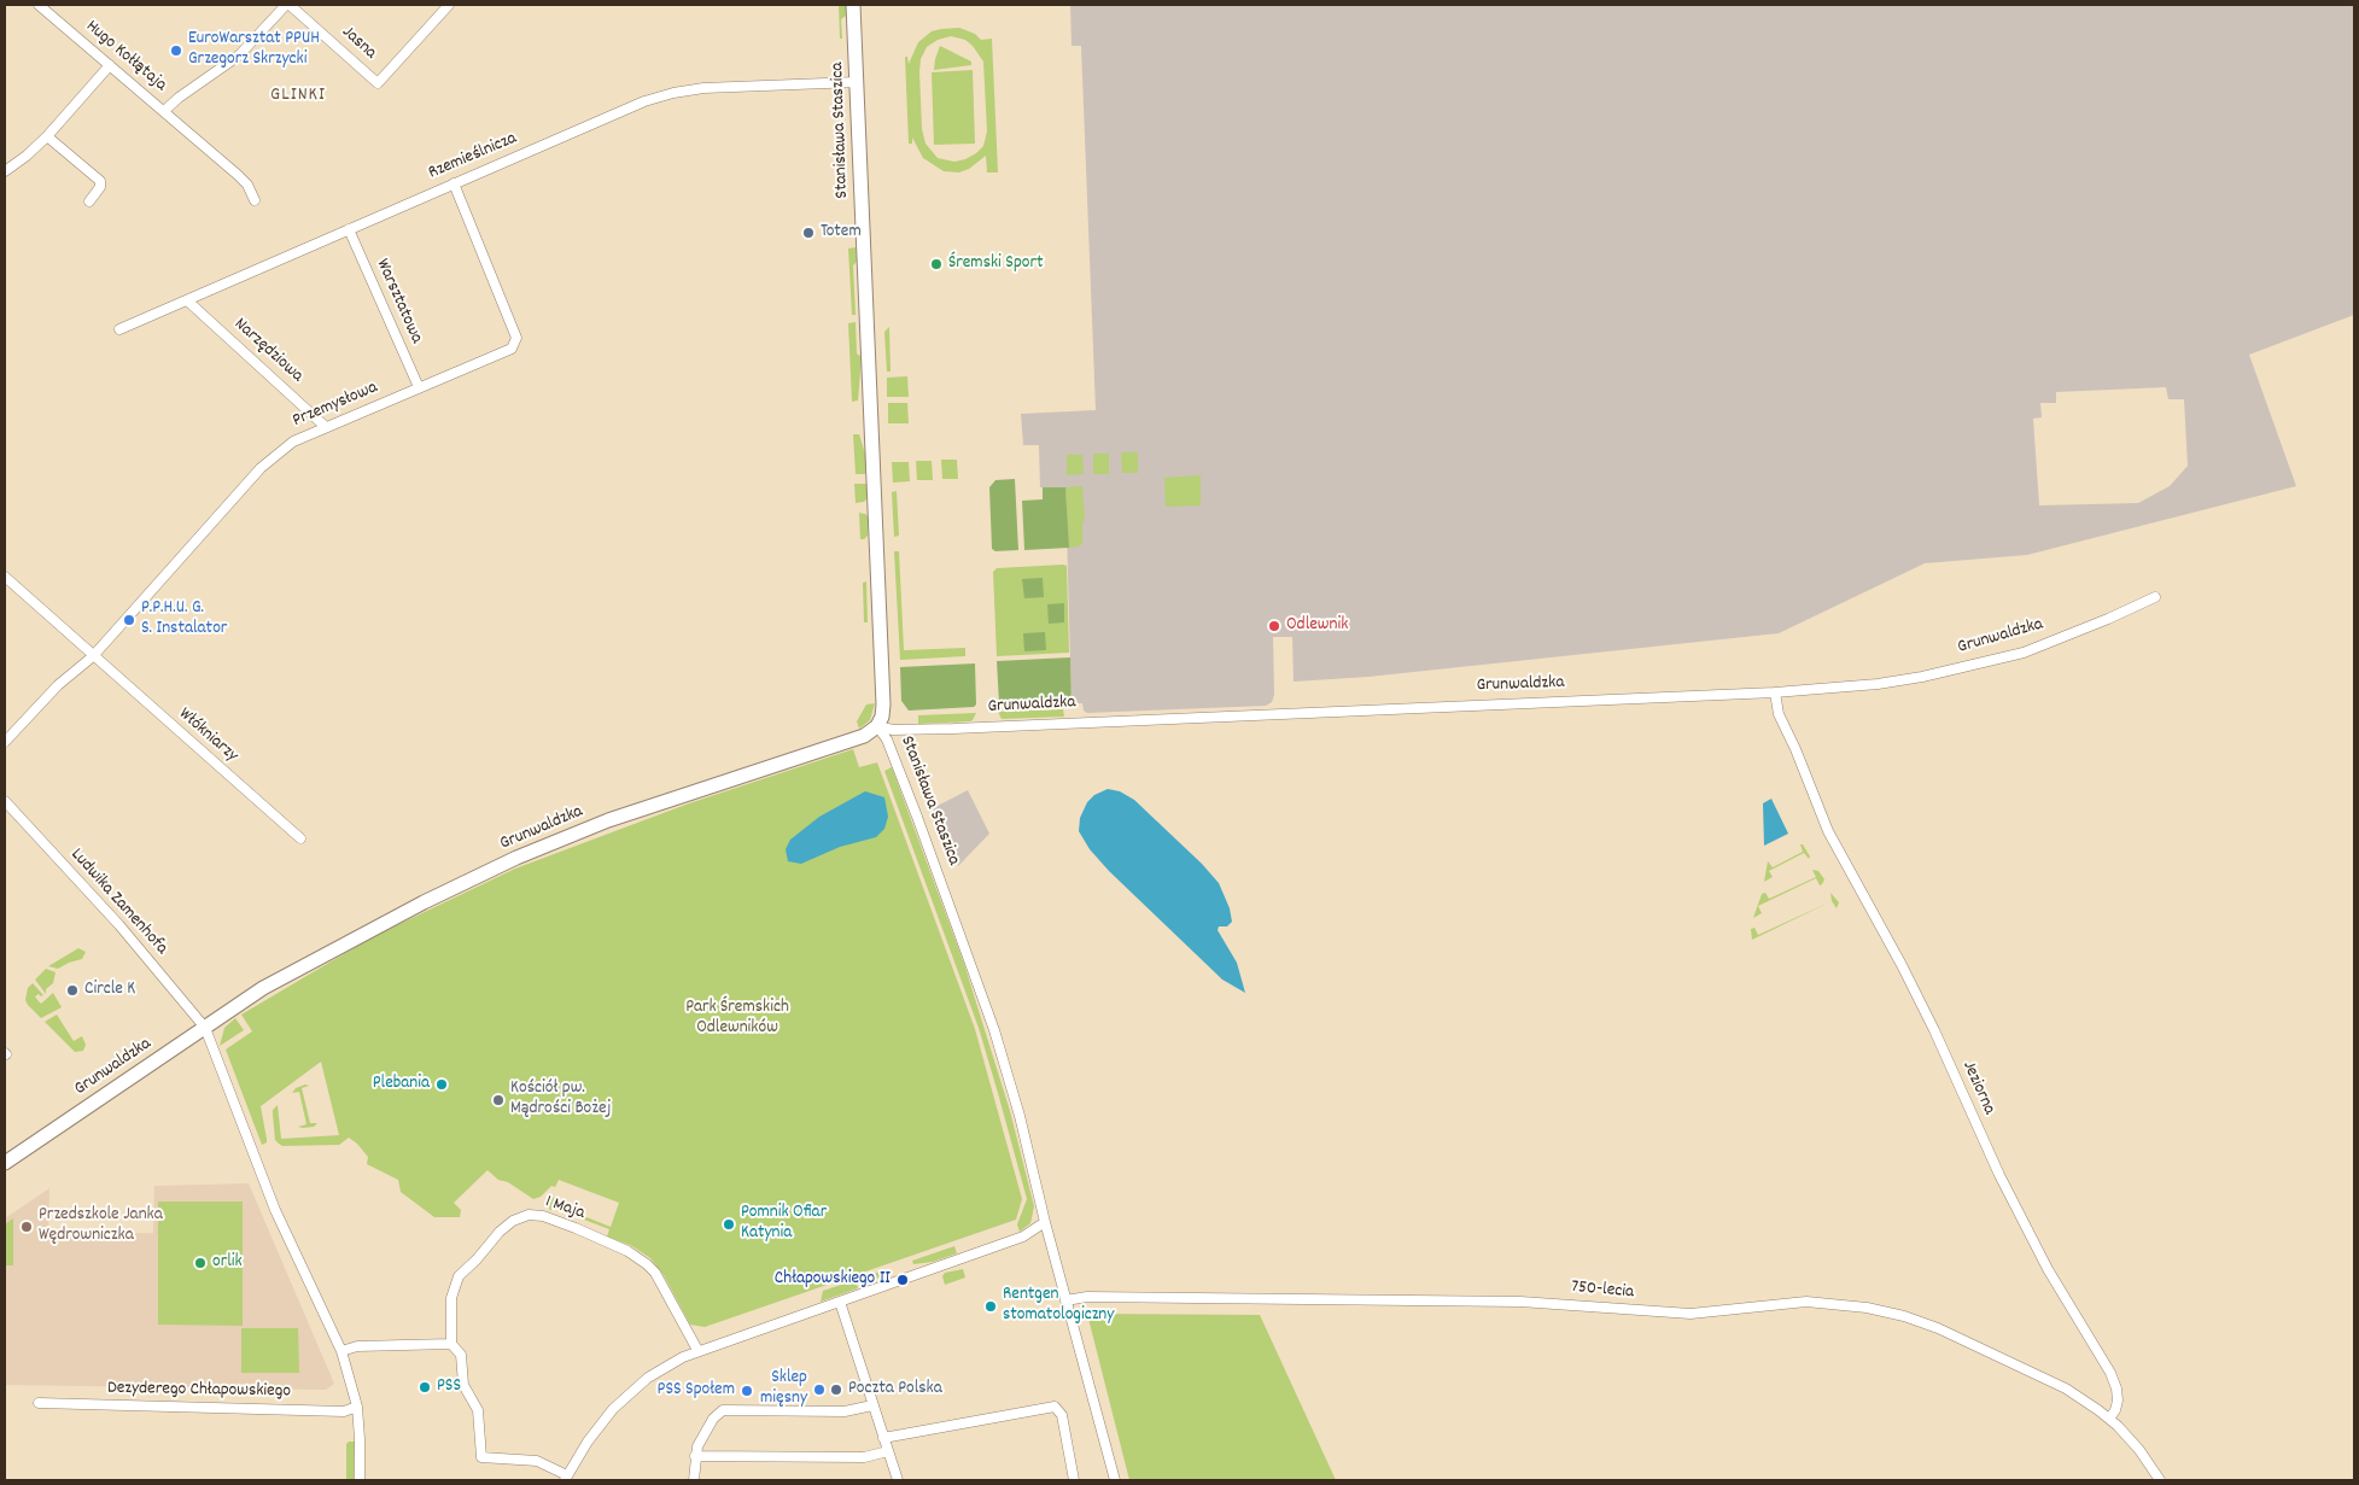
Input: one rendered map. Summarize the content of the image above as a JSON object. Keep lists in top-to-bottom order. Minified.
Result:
{"streets":{"main road":["Stanisława Staszica","Grunwaldzka"],"street":["Jasna","Hugo Kołłątaja","Rzemieślnicza","Warsztatowa","Narzędziowa","Przemysłowa","Włókniarzy","Ludwika Zamenhofa","Jeziorna","1 Maja","750-lecia","Dezyderego Chłapowskiego"]},"crossings":[["Jasna","Hugo Kołłątaja"],["Stanisława Staszica","Rzemieślnicza"],["Stanisława Staszica","Grunwaldzka"],["Stanisława Staszica","750-lecia"],["Rzemieślnicza","Warsztatowa"],["Rzemieślnicza","Narzędziowa"],["Rzemieślnicza","Przemysłowa"],["Warsztatowa","Przemysłowa"],["Narzędziowa","Przemysłowa"],["Przemysłowa","Włókniarzy"],["Grunwaldzka","Ludwika Zamenhofa"],["Grunwaldzka","Jeziorna"],["Jeziorna","750-lecia"]],"districts":["GLINKI"],"parks":["Park Śremskich Odlewników"],"places":["EuroWarsztat PPUH Grzegorz Skrzycki","Totem","Śremski Sport","P.P.H.U. G. S. Instalator","Odlewnik","Circle K","Plebania","Kościół pw. Mądrości Bożej","Pomnik Ofiar Katynia","Przedszkole Janka Wędrowniczka","orlik","Chłapowskiego II","Rentgen stomatologiczny","PSS","Sklep mięsny","Poczta Polska","PSS Społem"]}
